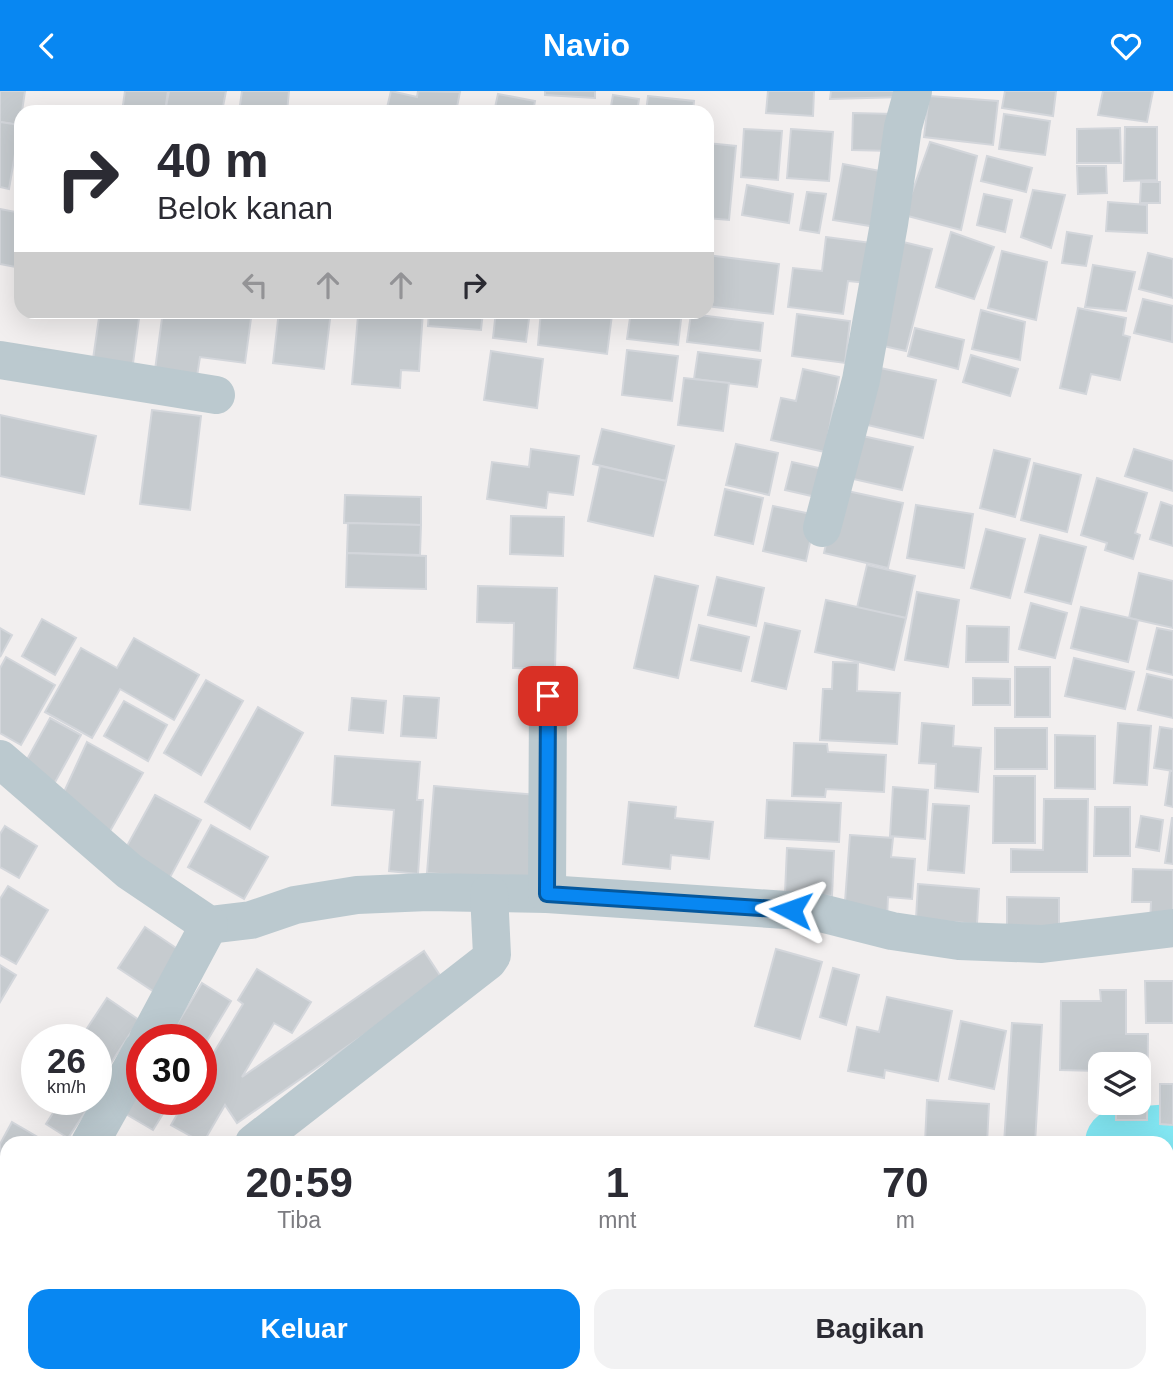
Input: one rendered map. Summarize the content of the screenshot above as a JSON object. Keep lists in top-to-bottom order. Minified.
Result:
{"page":{"header":"Navio","turn":["40 m","Belok kanan"],"speed":"26 km/h","limit":"30","eta":["20:59","Tiba","1","mnt","70","m"],"buttons":["Keluar","Bagikan"]}}
